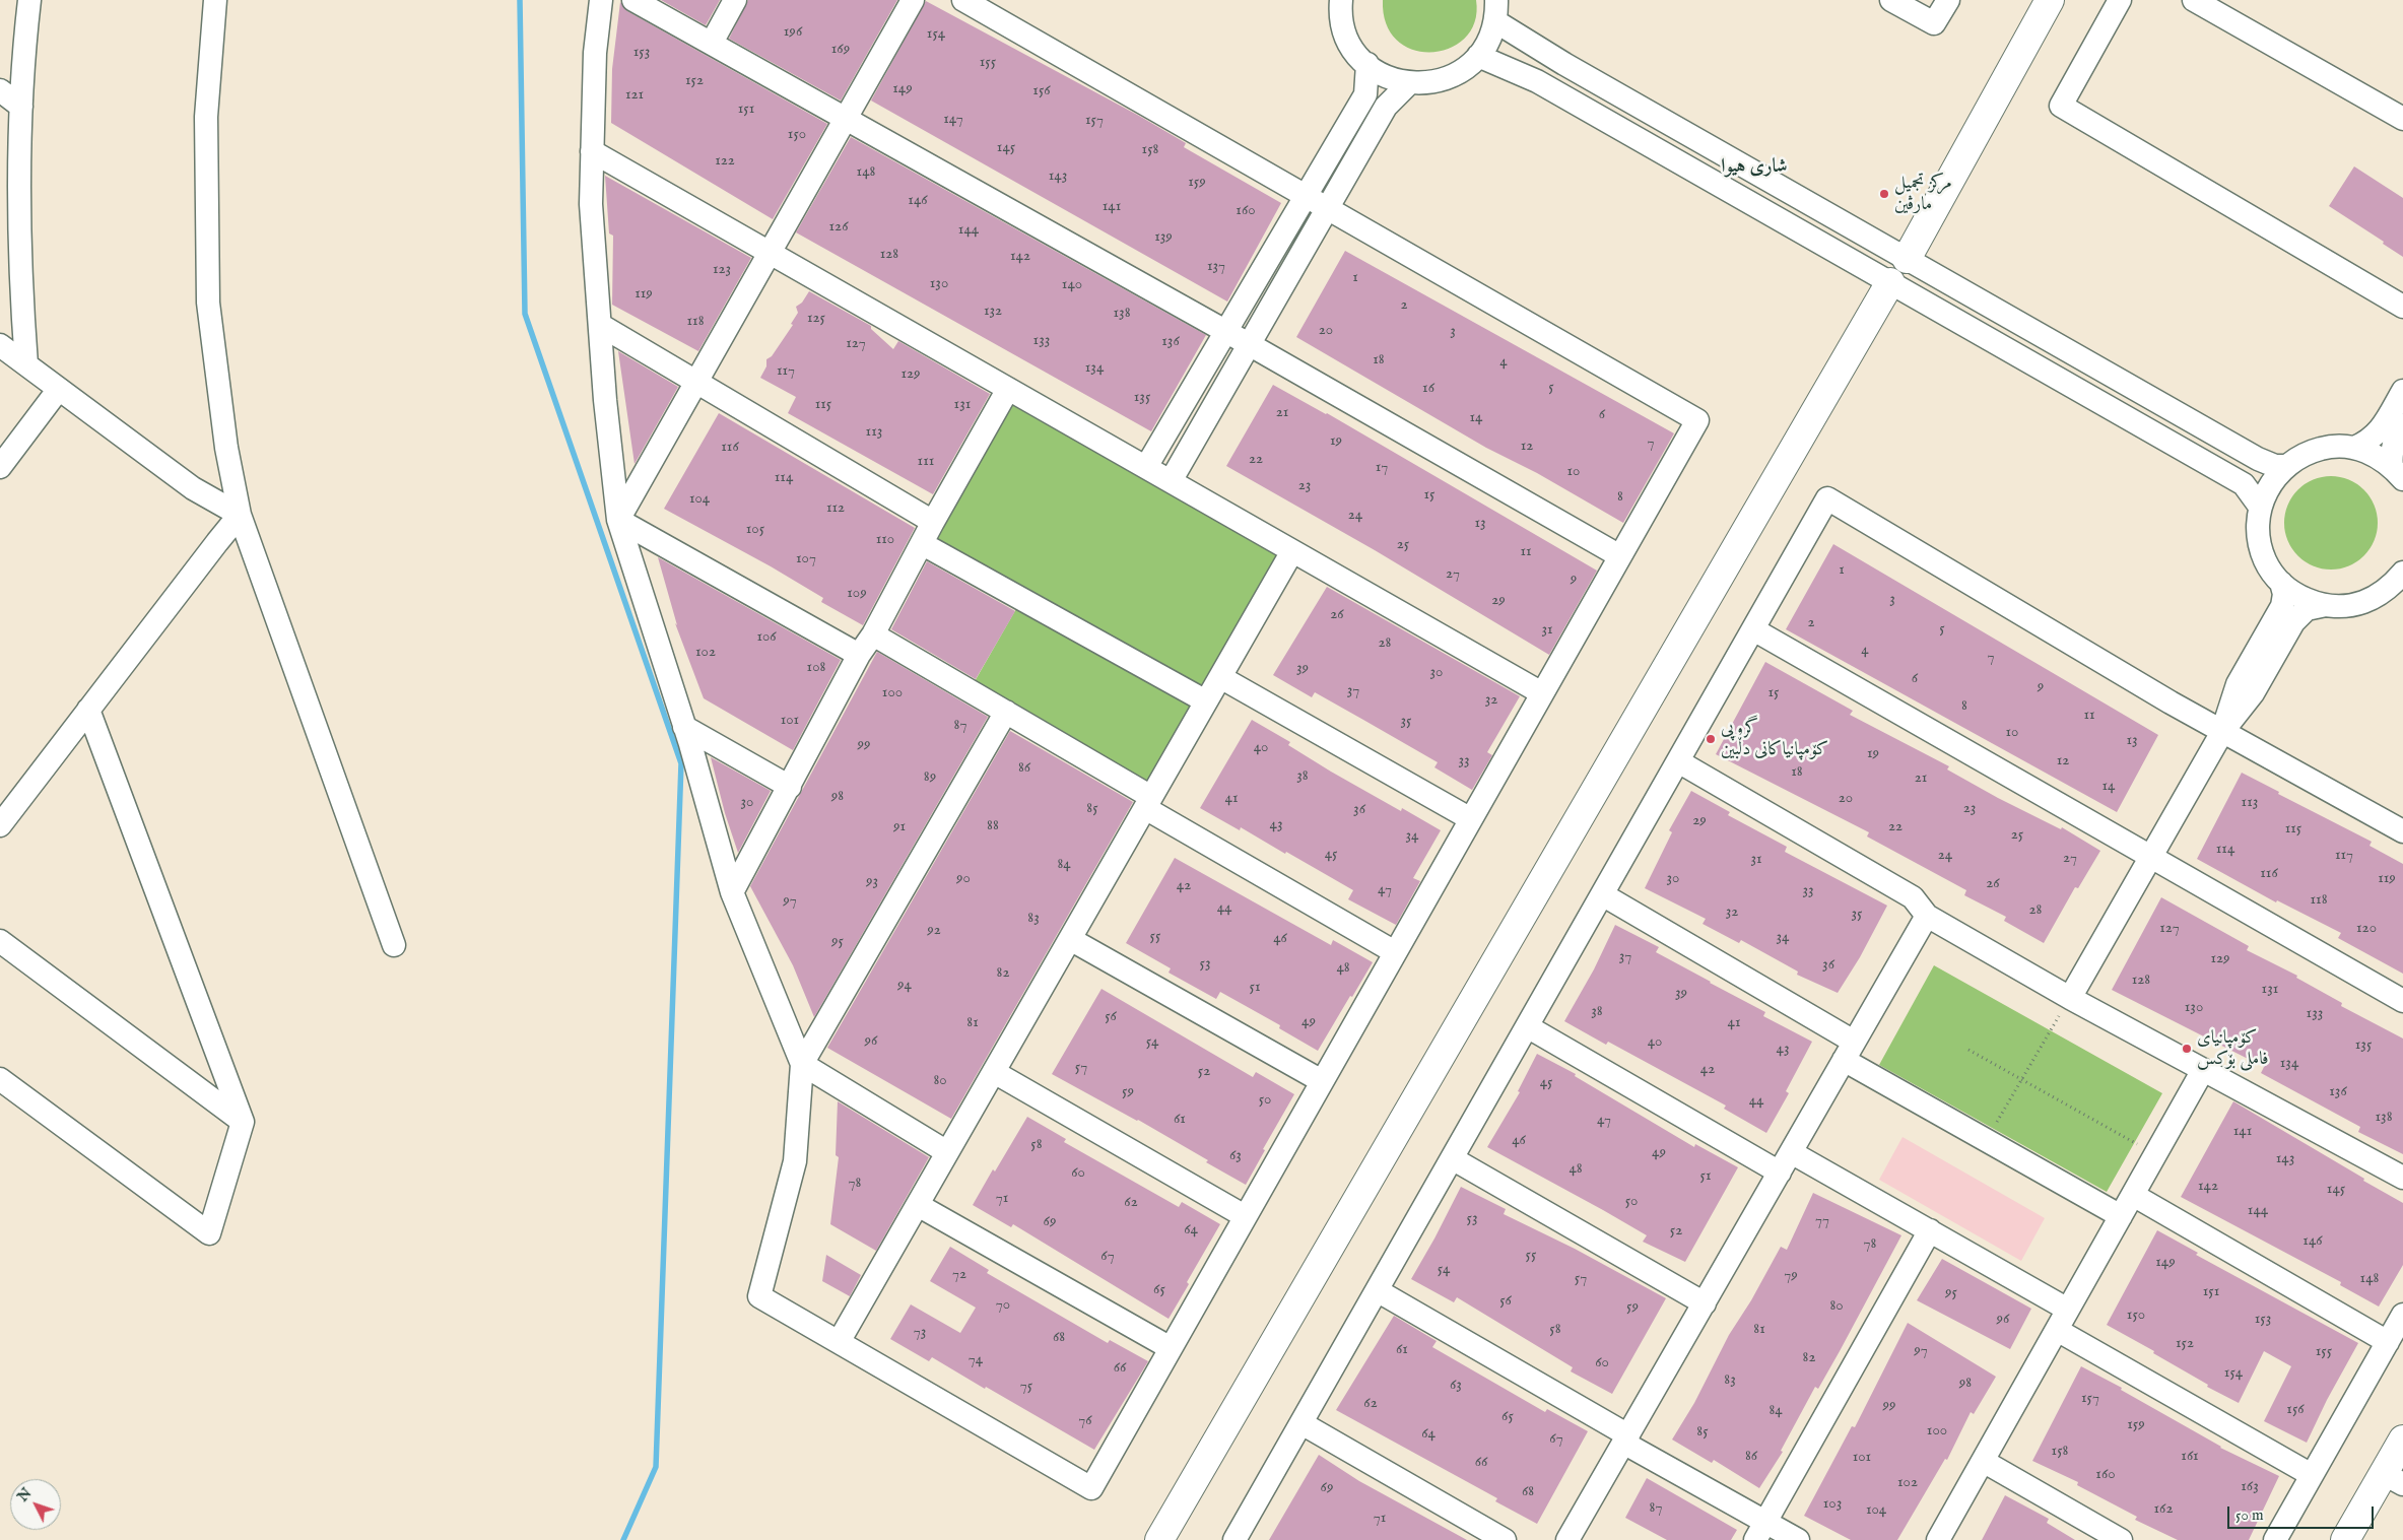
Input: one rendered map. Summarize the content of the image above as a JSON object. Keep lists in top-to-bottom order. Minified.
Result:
{"districts":["شاری هیوا"],"places":["مركز تجميل مارڤین","گروپی کۆمپانیاکانی دڵبین","کۆمپانیای فاملی بۆکس"],"house_numbers":["196","154","169","153","155","152","149","156","121","151","147","157","150","145","158","122","148","143","159","146","141","160","126","144","139","128","142","137","123","1","130","140","119","2","132","138","125","118","20","3","133","136","127","18","4","134","117","129","5","16","135","115","131","21","6","14","113","19","7","12","116","22","111","17","10","114","23","15","8","104","112","24","13","105","110","25","11","107","1","27","9","109","3","29","26","2","5","31","106","28","4","102","7","108","39","30","6","9","37","100","15","32","8","11","101","35","87","10","13","99","40","19","33","12","86","18","38","89","21","14","98","41","20","30","113","85","23","36","29","43","88","91","22","115","25","34","114","45","24","117","27","31","84","116","90","30","119","93","26","42","47","33","118","97","44","28","32","35","83","127","120","92","55","34","46","95","37","129","53","36","48","82","128","94","51","131","39","130","38","133","56","49","81","41","96","54","40","135","43","134","57","42","52","80","45","59","136","50","44","138","61","47","141","46","58","49","63","143","48","60","51","78","142","145","71","50","62","144","53","77","69","64","52","146","78","55","67","149","54","72","79","57","148","65","151","95","56","70","80","59","150","96","153","58","81","73","68","152","61","97","155","82","74","60","66","154","83","98","63","75","157","62","99","156","84","65","76","159","100","85","64","67","158","86","161","101","66","160","102","163","69","68","103","87","162","104","71"],"scale_bar":"50 m","north":"top left"}
